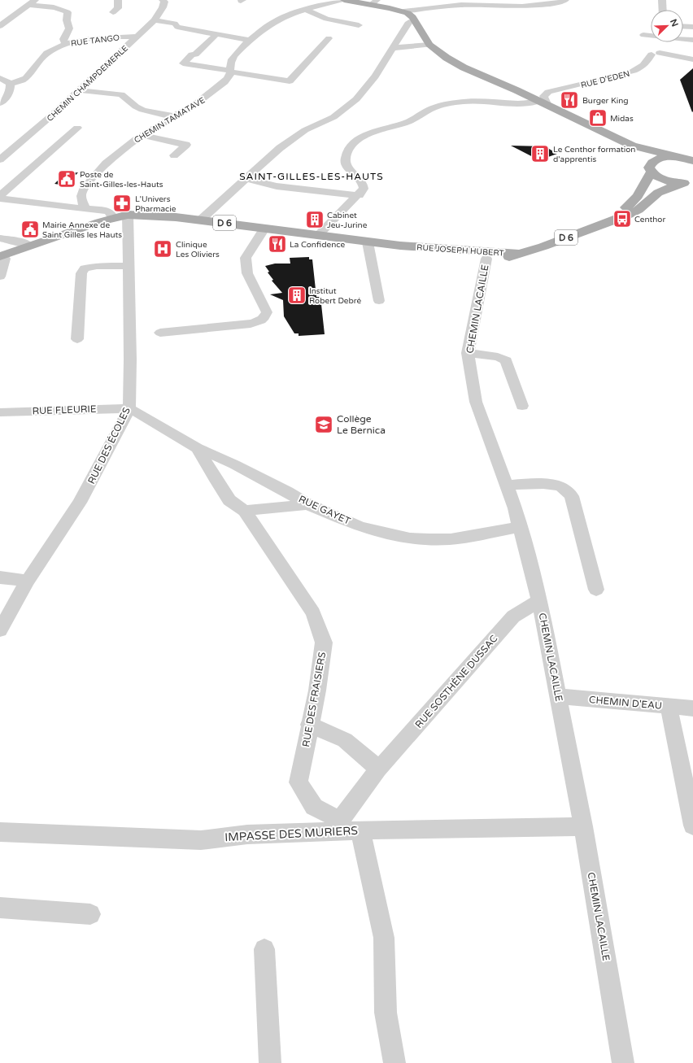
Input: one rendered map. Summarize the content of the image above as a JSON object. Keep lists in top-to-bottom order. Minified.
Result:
{"streets":{"main road":["D 6","RUE JOSEPH HUBERT"],"street":["RUE TANGO","RUE D'EDEN","CHEMIN CHAMPDEMERLE","CHEMIN TAMATAVE","CHEMIN LACAILLE","RUE FLEURIE","RUE DES ÉCOLES","RUE GAYET","RUE SOSTHÈNE DUSSAC","RUE DES FRAISIERS","CHEMIN D'EAU","IMPASSE DES MURIERS"]},"crossings":[["RUE TANGO","CHEMIN CHAMPDEMERLE"],["RUE JOSEPH HUBERT","CHEMIN LACAILLE"],["RUE JOSEPH HUBERT","RUE DES ÉCOLES"],["CHEMIN LACAILLE","RUE GAYET"],["CHEMIN LACAILLE","RUE SOSTHÈNE DUSSAC"],["CHEMIN LACAILLE","CHEMIN D'EAU"],["CHEMIN LACAILLE","IMPASSE DES MURIERS"],["RUE FLEURIE","RUE DES ÉCOLES"],["RUE FLEURIE","RUE GAYET"],["RUE DES ÉCOLES","RUE GAYET"],["RUE GAYET","RUE DES FRAISIERS"],["RUE SOSTHÈNE DUSSAC","RUE DES FRAISIERS"],["RUE SOSTHÈNE DUSSAC","IMPASSE DES MURIERS"],["RUE DES FRAISIERS","IMPASSE DES MURIERS"]],"districts":["SAINT-GILLES-LES-HAUTS"],"places":{"restaurant":["Burger King","La Confidence"],"shop":["Midas"],"building":["Le Centhor formation d'apprentis","Cabinet Jeu-Jurine","Institut Robert Debré"],"public building":["Poste de Saint-Gilles-les-Hauts","Mairie Annexe de Saint Gilles les Hauts"],"pharmacy":["L'Univers Pharmacie"],"bus stop":["Centhor"],"hospital":["Clinique Les Oliviers"],"school or university":["Collège Le Bernica"]},"north":"top right"}
